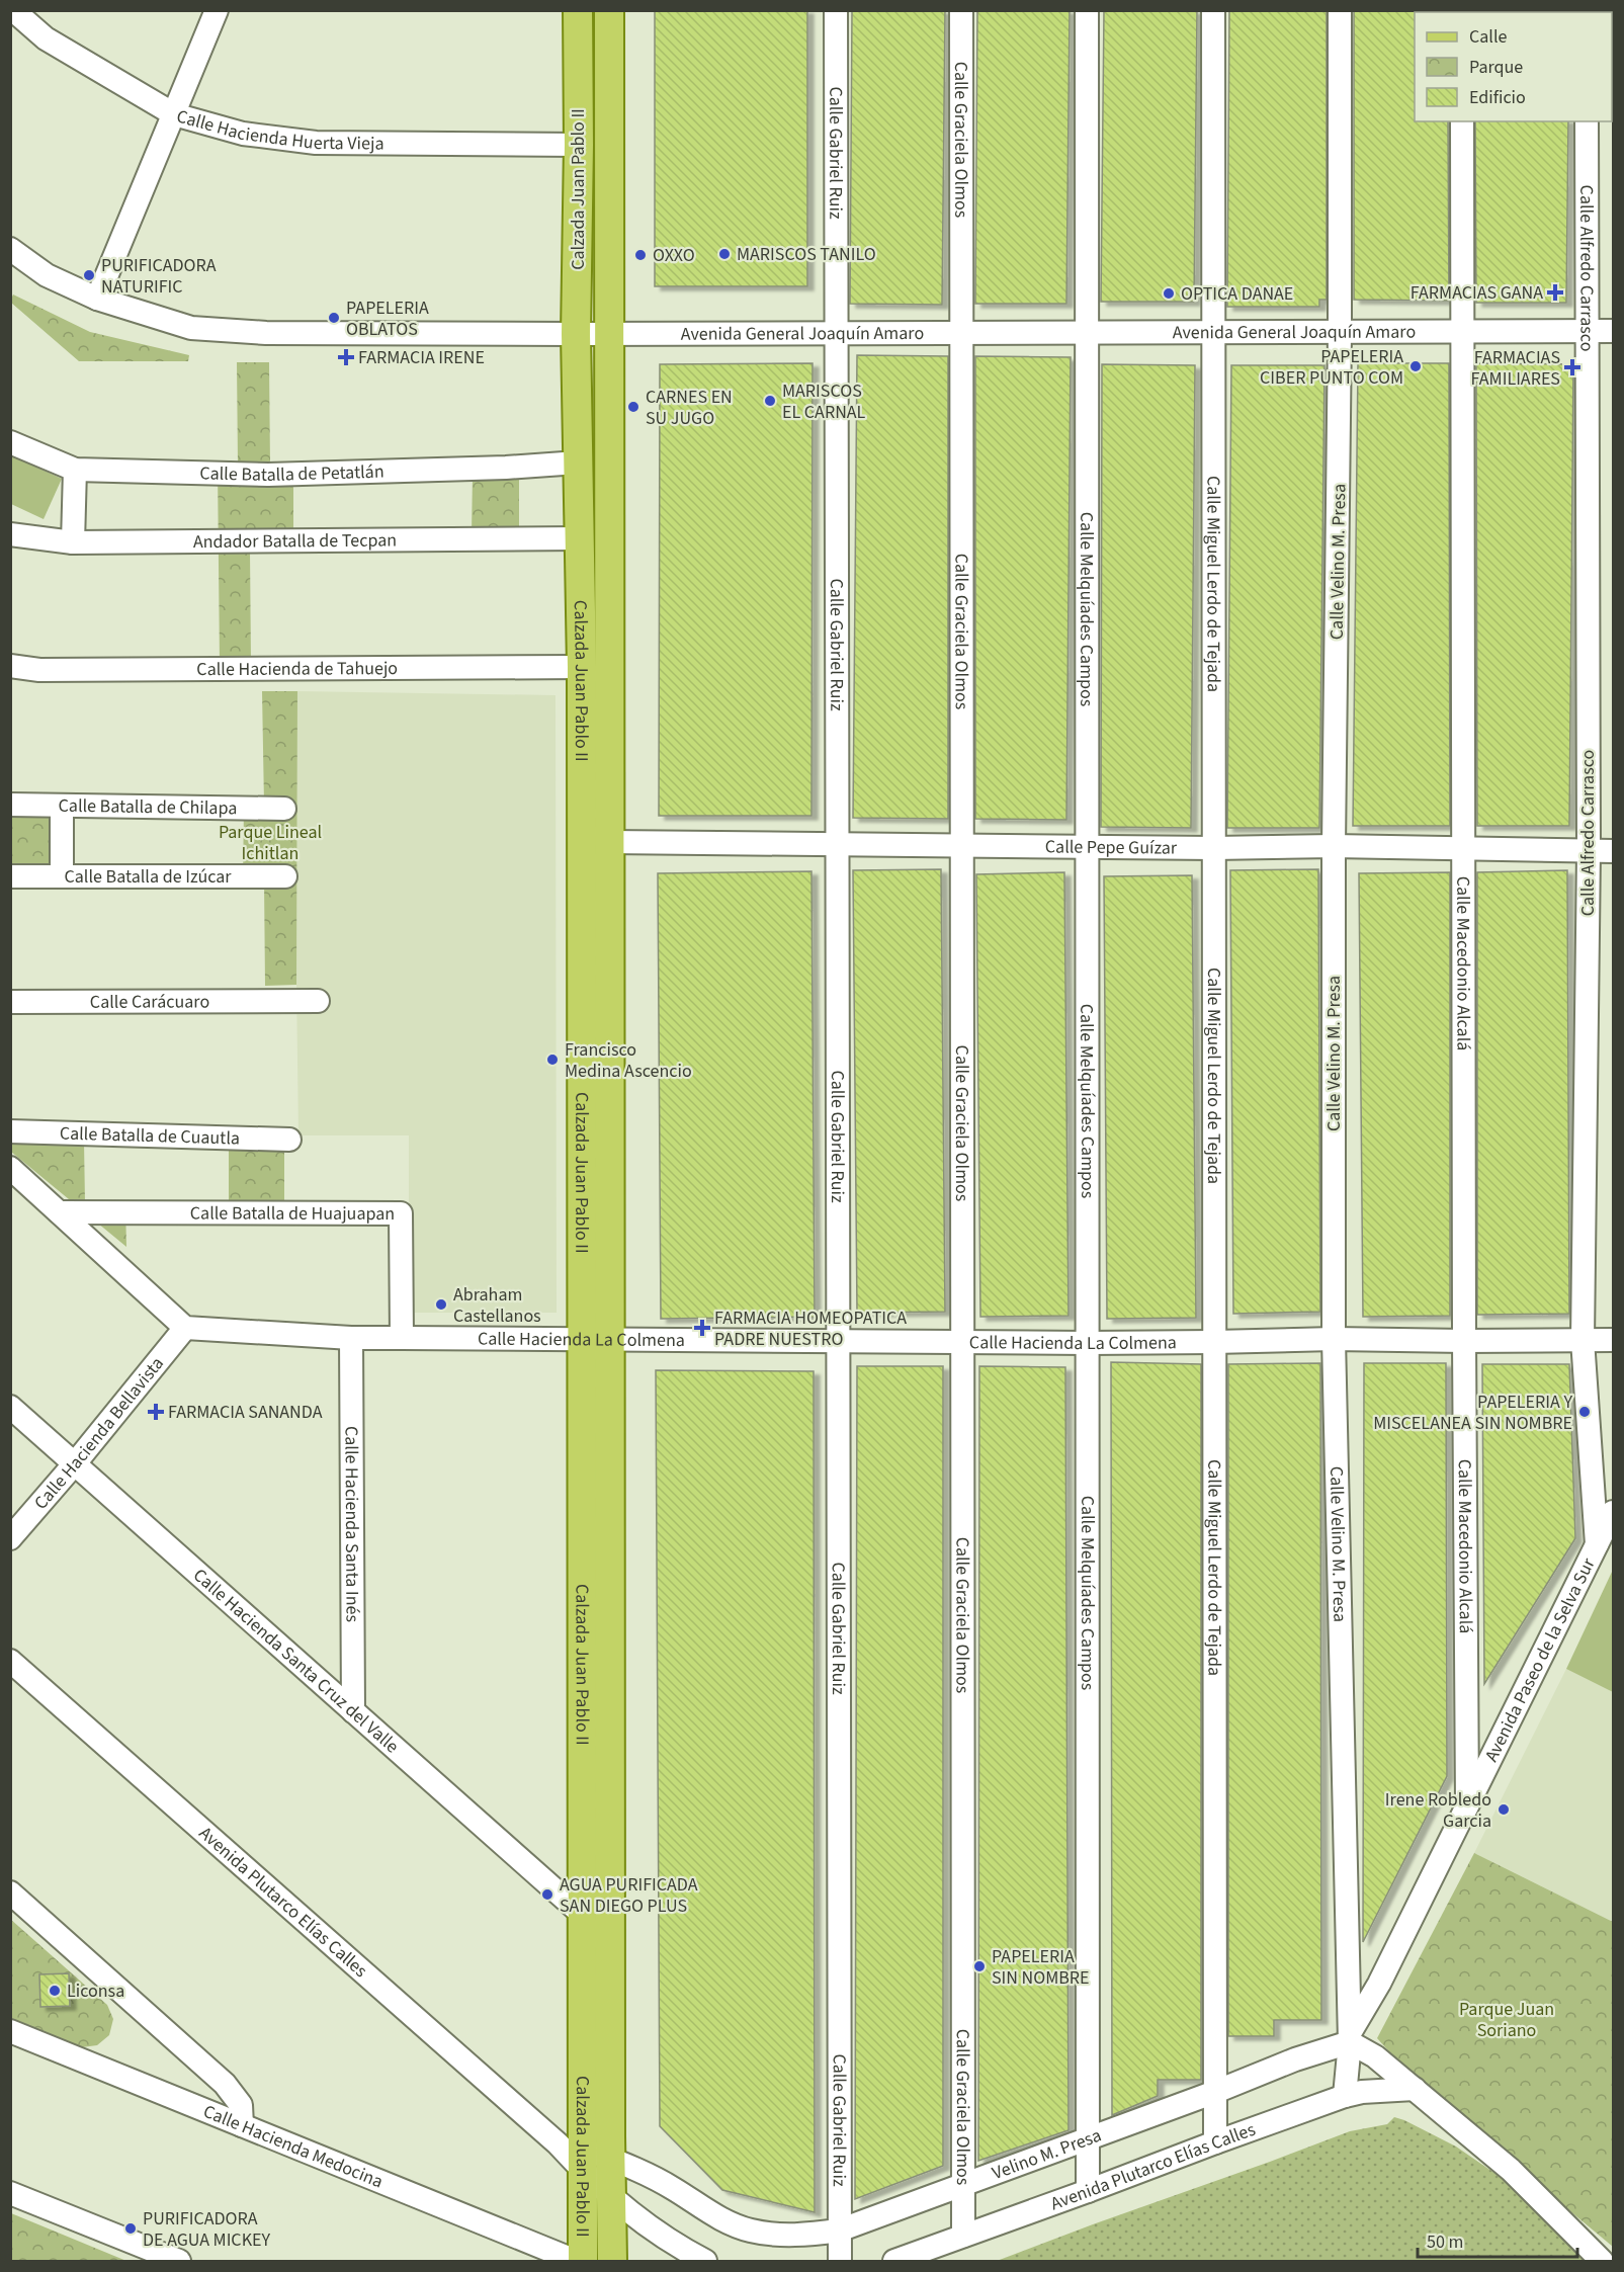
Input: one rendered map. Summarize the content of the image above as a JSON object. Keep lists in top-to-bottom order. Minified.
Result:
{"streets":{"main road":["Calzada Juan Pablo II"],"street":["Calle Hacienda Huerta Vieja","Calle Graciela Olmos","Calle Gabriel Ruiz","Calle Alfredo Carrasco","Avenida General Joaquín Amaro","Calle Batalla de Petatlán","Andador Batalla de Tecpan","Calle Velino M. Presa","Calle Miguel Lerdo de Tejada","Calle Melquíades Campos","Calle Hacienda de Tahuejo","Calle Batalla de Chilapa","Calle Pepe Guízar","Calle Batalla de Izúcar","Calle Macedonio Alcalá","Calle Carácuaro","Calle Batalla de Cuautla","Calle Batalla de Huajuapan","Calle Hacienda La Colmena","Calle Hacienda Bellavista","Calle Hacienda Santa Inés","Avenida Paseo de la Selva Sur","Calle Hacienda Santa Cruz del Valle","Avenida Plutarco Elías Calles","Calle Hacienda Medocina","Velino M. Presa"]},"crossings":[["Calle Hacienda Huerta Vieja","Calzada Juan Pablo II"],["Calle Graciela Olmos","Avenida General Joaquín Amaro"],["Calle Graciela Olmos","Calle Pepe Guízar"],["Calle Graciela Olmos","Calle Hacienda La Colmena"],["Calle Graciela Olmos","Avenida Plutarco Elías Calles"],["Calle Graciela Olmos","Velino M. Presa"],["Calle Gabriel Ruiz","Avenida General Joaquín Amaro"],["Calle Gabriel Ruiz","Calle Pepe Guízar"],["Calle Gabriel Ruiz","Calle Hacienda La Colmena"],["Calle Gabriel Ruiz","Velino M. Presa"],["Calzada Juan Pablo II","Avenida General Joaquín Amaro"],["Calzada Juan Pablo II","Calle Batalla de Petatlán"],["Calzada Juan Pablo II","Andador Batalla de Tecpan"],["Calzada Juan Pablo II","Calle Hacienda de Tahuejo"],["Calzada Juan Pablo II","Calle Pepe Guízar"],["Calzada Juan Pablo II","Calle Hacienda La Colmena"],["Calzada Juan Pablo II","Calle Hacienda Santa Cruz del Valle"],["Calzada Juan Pablo II","Avenida Plutarco Elías Calles"],["Calzada Juan Pablo II","Velino M. Presa"],["Calle Alfredo Carrasco","Avenida General Joaquín Amaro"],["Calle Alfredo Carrasco","Calle Pepe Guízar"],["Calle Alfredo Carrasco","Calle Hacienda La Colmena"],["Calle Alfredo Carrasco","Avenida Paseo de la Selva Sur"],["Avenida General Joaquín Amaro","Calle Velino M. Presa"],["Avenida General Joaquín Amaro","Calle Miguel Lerdo de Tejada"],["Avenida General Joaquín Amaro","Calle Melquíades Campos"],["Avenida General Joaquín Amaro","Calle Macedonio Alcalá"],["Calle Velino M. Presa","Calle Pepe Guízar"],["Calle Velino M. Presa","Calle Hacienda La Colmena"],["Calle Velino M. Presa","Avenida Paseo de la Selva Sur"],["Calle Velino M. Presa","Avenida Plutarco Elías Calles"],["Calle Velino M. Presa","Velino M. Presa"],["Calle Miguel Lerdo de Tejada","Calle Pepe Guízar"],["Calle Miguel Lerdo de Tejada","Calle Hacienda La Colmena"],["Calle Miguel Lerdo de Tejada","Avenida Plutarco Elías Calles"],["Calle Miguel Lerdo de Tejada","Velino M. Presa"],["Calle Melquíades Campos","Calle Pepe Guízar"],["Calle Melquíades Campos","Calle Hacienda La Colmena"],["Calle Melquíades Campos","Avenida Plutarco Elías Calles"],["Calle Melquíades Campos","Velino M. Presa"],["Calle Pepe Guízar","Calle Macedonio Alcalá"],["Calle Macedonio Alcalá","Calle Hacienda La Colmena"],["Calle Macedonio Alcalá","Avenida Paseo de la Selva Sur"],["Calle Batalla de Huajuapan","Calle Hacienda La Colmena"],["Calle Hacienda La Colmena","Calle Hacienda Bellavista"],["Calle Hacienda La Colmena","Calle Hacienda Santa Inés"],["Calle Hacienda Bellavista","Calle Hacienda Santa Cruz del Valle"],["Calle Hacienda Santa Inés","Calle Hacienda Santa Cruz del Valle"],["Avenida Paseo de la Selva Sur","Velino M. Presa"],["Avenida Plutarco Elías Calles","Velino M. Presa"]],"parks":["Parque Lineal Ichitlan","Parque Juan Soriano"],"places":{"other":["MARISCOS TANILO","OXXO","PURIFICADORA NATURIFIC","OPTICA DANAE","PAPELERIA OBLATOS","PAPELERIA CIBER PUNTO COM","MARISCOS EL CARNAL","CARNES EN SU JUGO","Francisco Medina Ascencio","Abraham Castellanos","PAPELERIA Y MISCELANEA SIN NOMBRE","Irene Robledo Garcia","AGUA PURIFICADA SAN DIEGO PLUS","PAPELERIA SIN NOMBRE","Liconsa","PURIFICADORA DE AGUA MICKEY"],"health":["FARMACIAS GANA","FARMACIA IRENE","FARMACIAS FAMILIARES","FARMACIA HOMEOPATICA PADRE NUESTRO","FARMACIA SANANDA"]},"legend":["Calle","Parque","Edificio"],"scale_bar":"50 m"}
